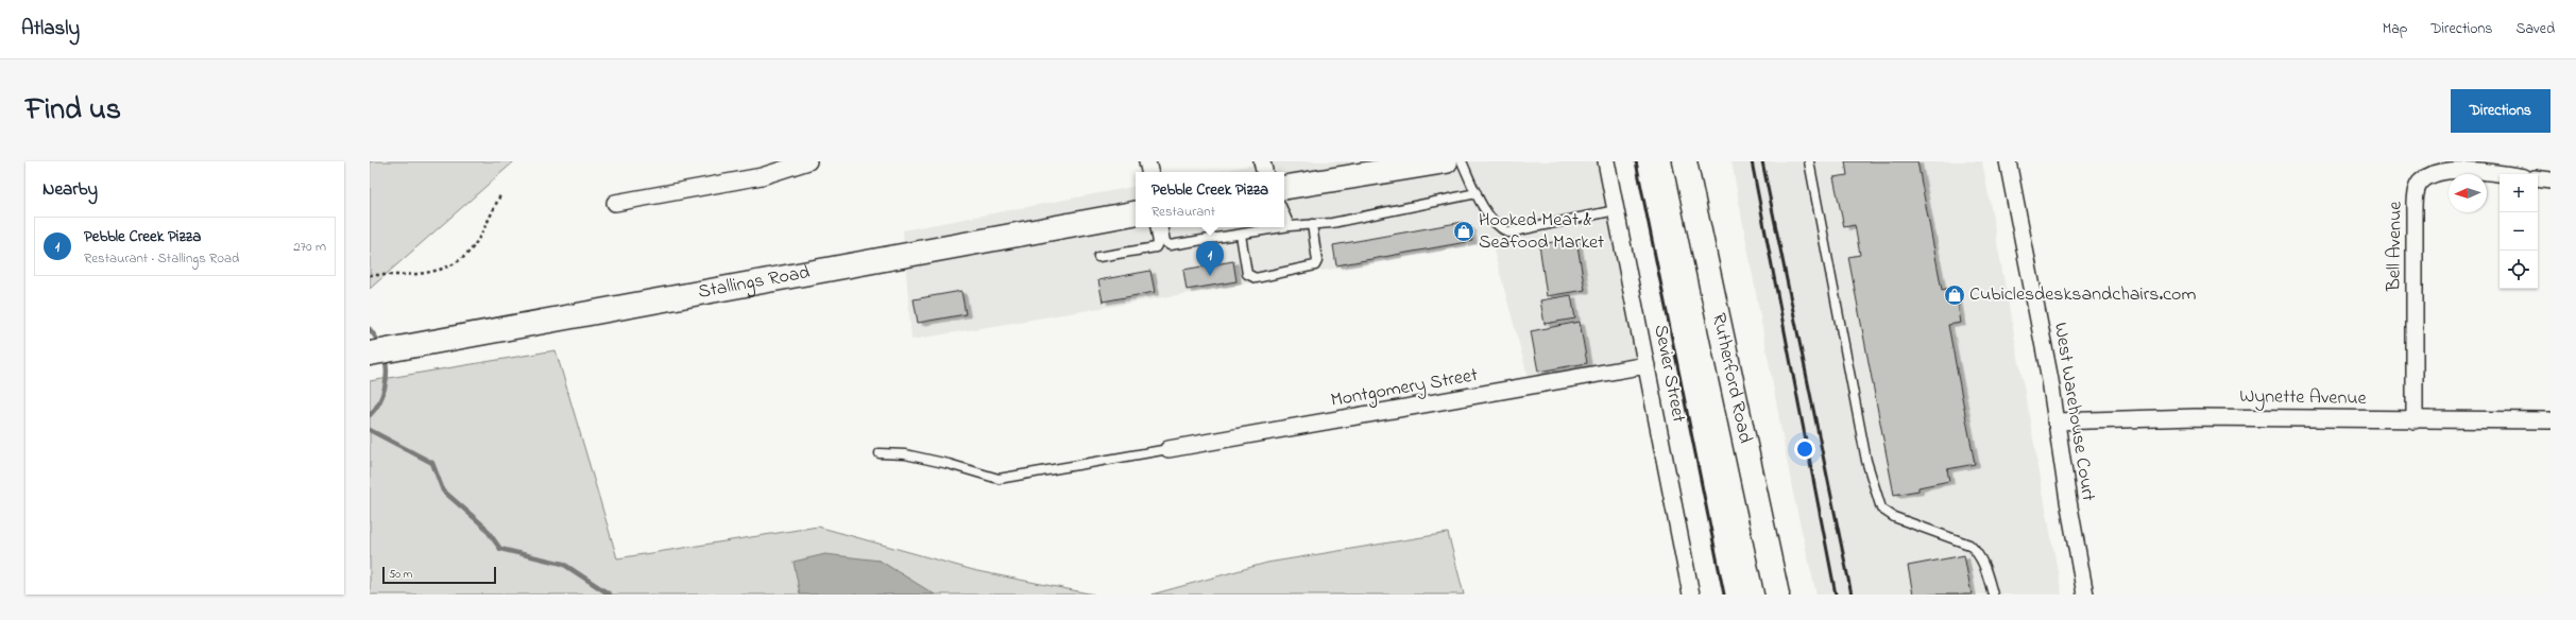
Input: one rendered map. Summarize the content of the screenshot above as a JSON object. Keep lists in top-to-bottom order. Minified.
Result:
{"streets":{"street":["Bell Avenue","Stallings Road","Sevier Street","Rutherford Road","Montgomery Street","Wynette Avenue","West Warehouse Court"]},"crossings":[["Bell Avenue","Wynette Avenue"],["Sevier Street","Montgomery Street"],["Wynette Avenue","West Warehouse Court"]],"places":{"shop":["Hooked Meat & Seafood Market","Cubiclesdesksandchairs.com"]},"scale_bar":"50 m","north":"left","page":{"header":"Atlasly","nav":["Map","Directions","Saved"],"title":"Find us","buttons":"Directions","heading":"Nearby","popup":["Pebble Creek Pizza","Restaurant"],"map_buttons":["+","−"],"list":[{"mark":"1","name":"Pebble Creek Pizza","note":"Restaurant · Stallings Road","value":"270 m"}],"pins":"1","scale":"50 m"}}
